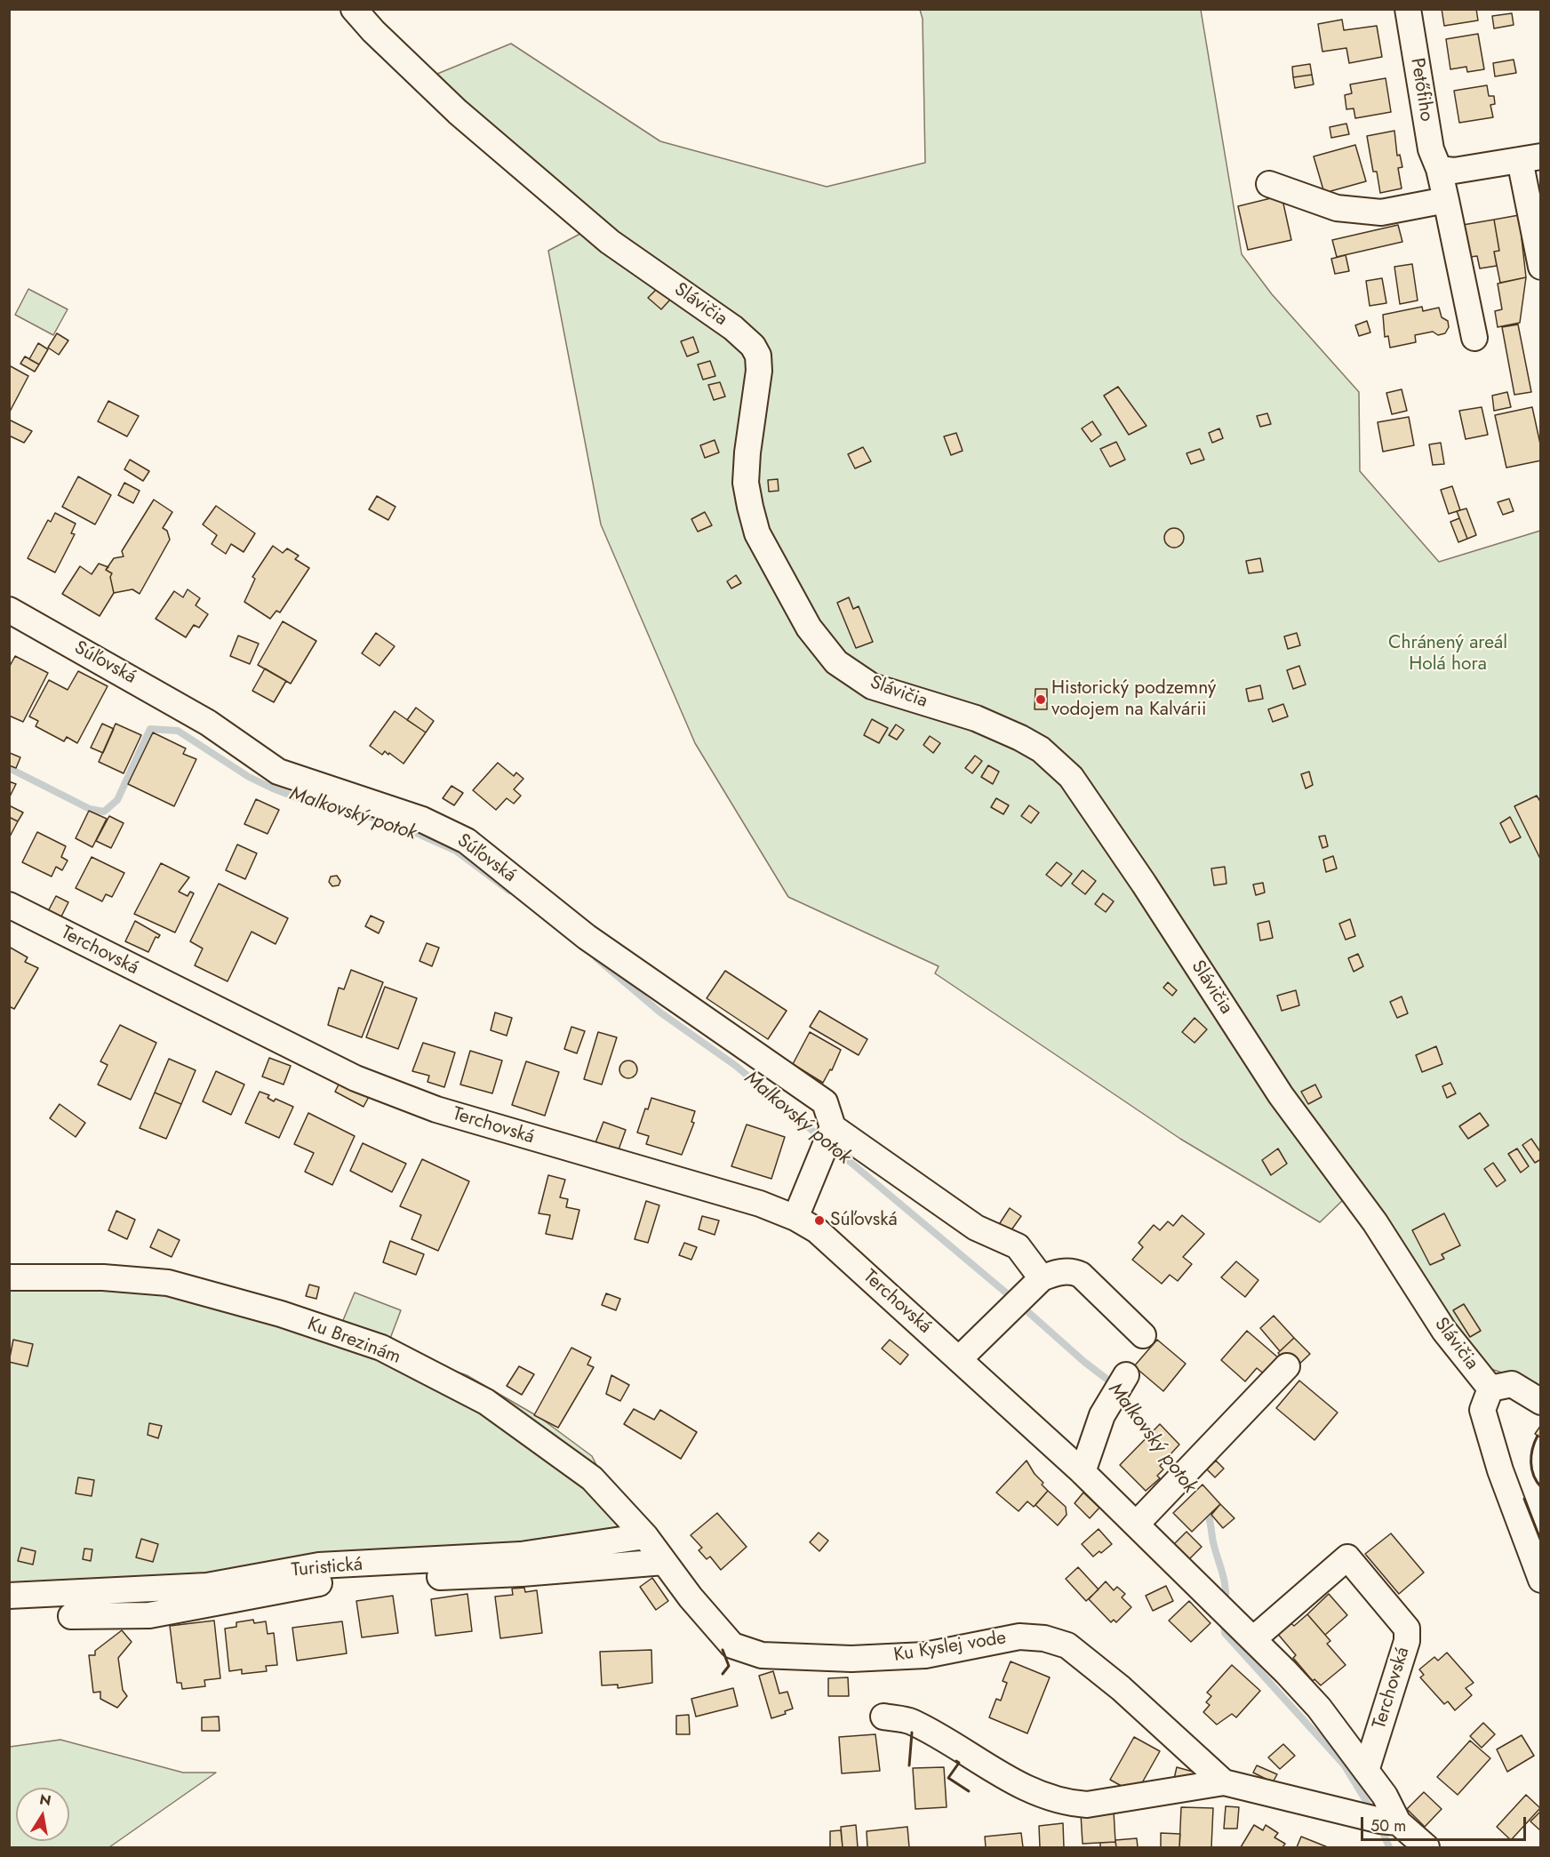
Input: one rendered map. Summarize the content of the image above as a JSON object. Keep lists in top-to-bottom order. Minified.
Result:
{"streets":{"street":["Petőfiho","Slávičia","Súľovská","Terchovská","Ku Brezinám","Turistická","Ku Kyslej vode"]},"crossings":[["Terchovská","Ku Kyslej vode"],["Ku Brezinám","Turistická"],["Ku Brezinám","Ku Kyslej vode"],["Turistická","Ku Kyslej vode"]],"water":["Malkovský potok"],"parks":["Chránený areál Holá hora"],"places":["Historický podzemný vodojem na Kalvárii","Súľovská"],"scale_bar":"50 m","north":"top"}
